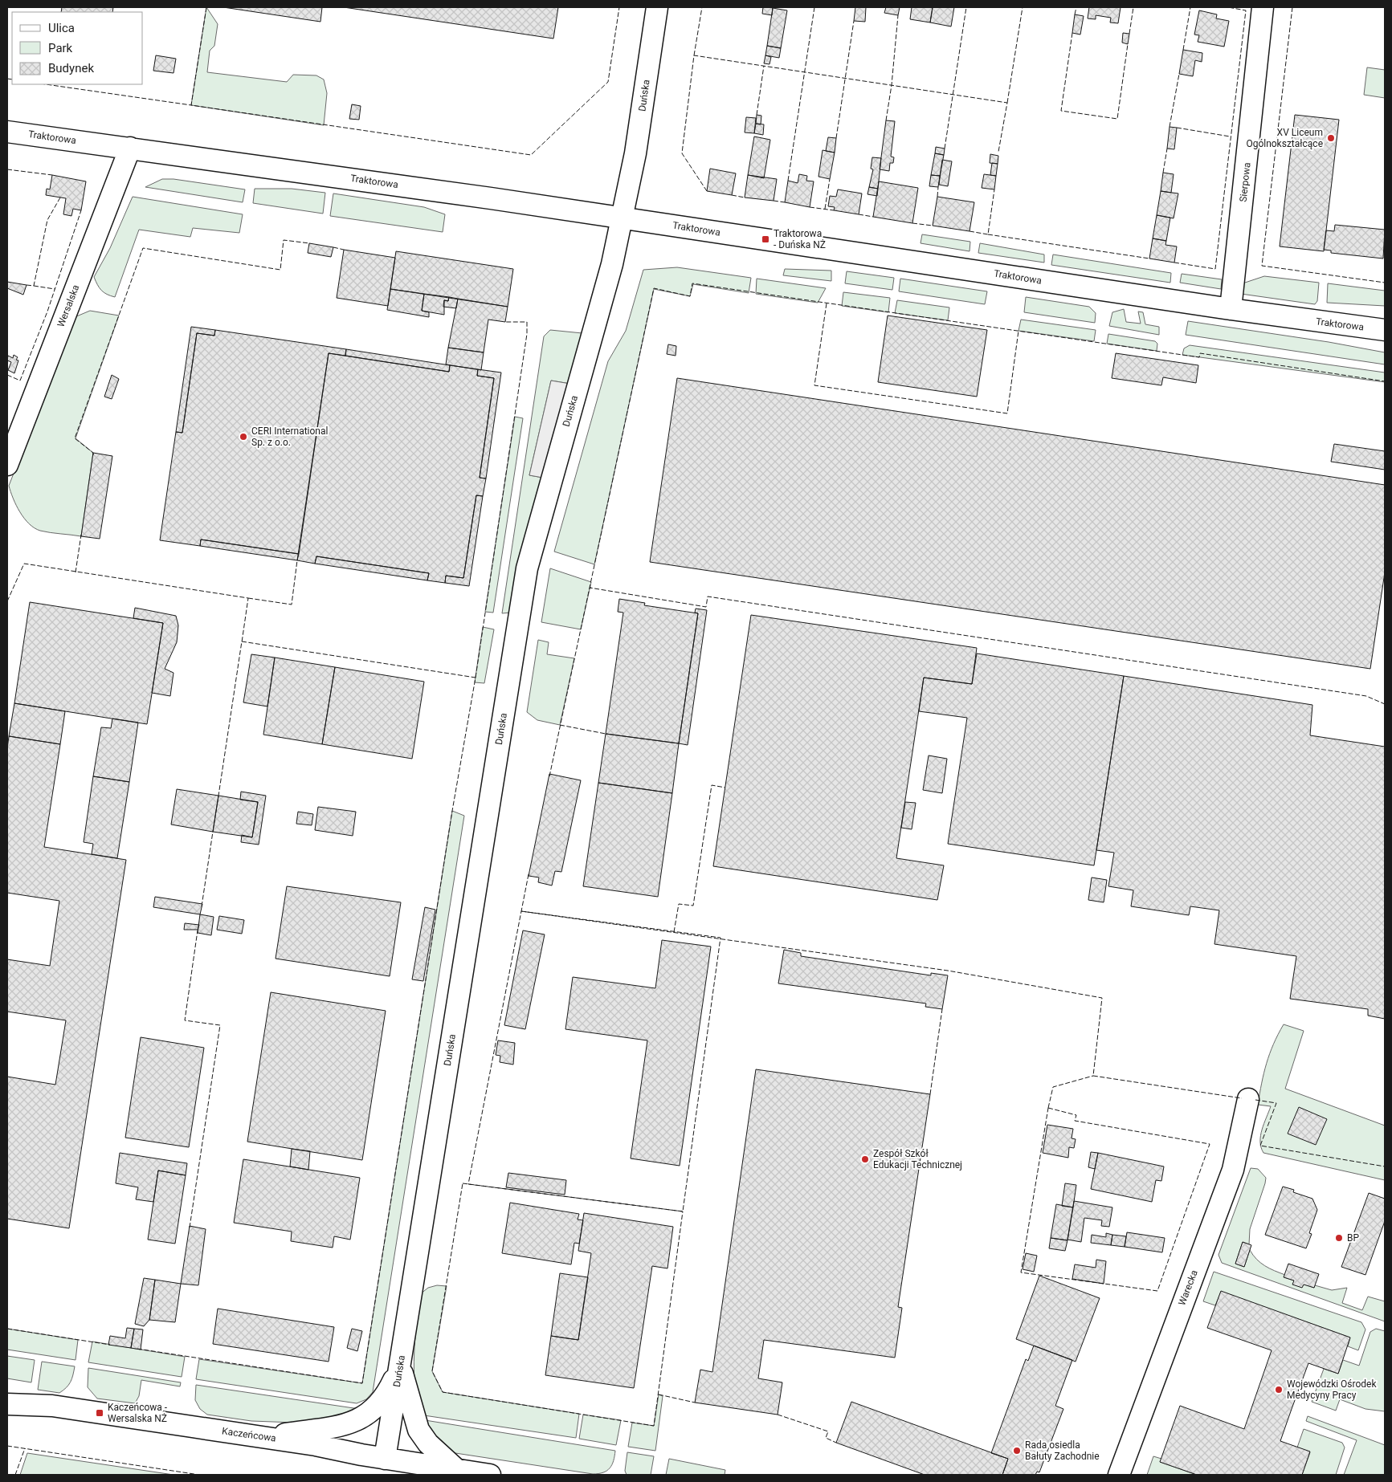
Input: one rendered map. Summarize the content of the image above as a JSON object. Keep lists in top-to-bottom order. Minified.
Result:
{"streets":{"street":["Duńska","Traktorowa","Sierpowa","Wersalska","Warecka","Kaczeńcowa"]},"crossings":[["Duńska","Traktorowa"],["Duńska","Kaczeńcowa"],["Traktorowa","Sierpowa"],["Traktorowa","Wersalska"]],"places":{"other":["XV Liceum Ogólnokształcące","CERI International Sp. z o.o.","Zespół Szkół Edukacji Technicznej","BP","Wojewódzki Ośrodek Medycyny Pracy","Rada osiedla Bałuty Zachodnie"],"transit":["Traktorowa - Duńska NŻ","Kaczeńcowa - Wersalska NŻ"]},"legend":["Ulica","Park","Budynek"]}
